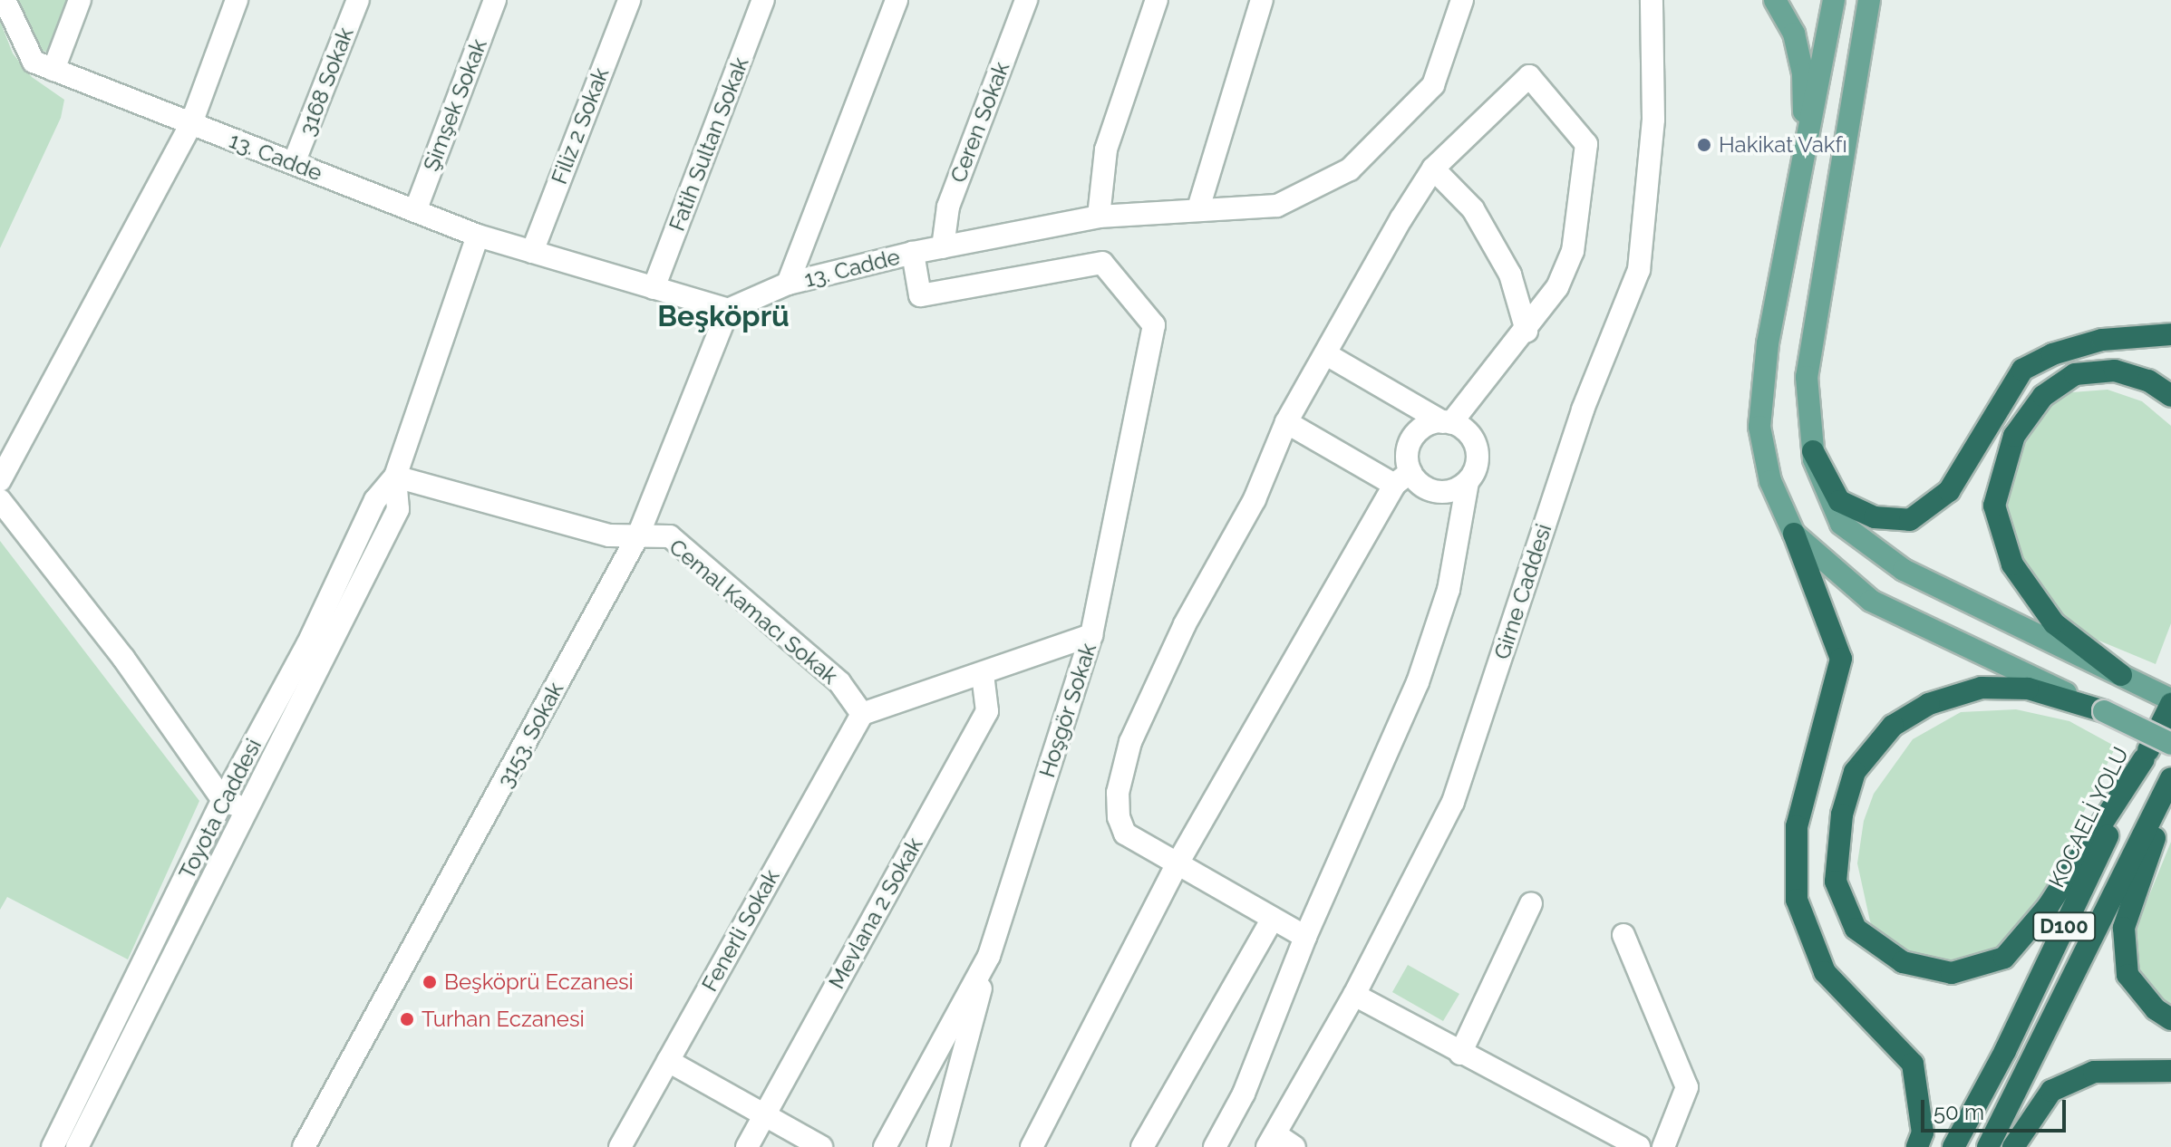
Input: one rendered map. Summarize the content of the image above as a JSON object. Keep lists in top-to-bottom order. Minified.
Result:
{"streets":{"highway":["KOCAELİ YOLU","D100"],"street":["3168 Sokak","Şimşek Sokak","Ceren Sokak","Filiz 2 Sokak","Fatih Sultan Sokak","13. Cadde","Girne Caddesi","Cemal Kamacı Sokak","Hoşgör Sokak","3153. Sokak","Toyota Caddesi","Mevlana 2 Sokak","Fenerli Sokak"]},"crossings":[["3168 Sokak","13. Cadde"],["Şimşek Sokak","13. Cadde"],["Ceren Sokak","13. Cadde"],["Filiz 2 Sokak","13. Cadde"],["Fatih Sultan Sokak","13. Cadde"],["13. Cadde","Hoşgör Sokak"],["13. Cadde","3153. Sokak"],["13. Cadde","Toyota Caddesi"],["Cemal Kamacı Sokak","3153. Sokak"],["Cemal Kamacı Sokak","Toyota Caddesi"],["Cemal Kamacı Sokak","Fenerli Sokak"]],"districts":["Beşköprü"],"places":["Hakikat Vakfı","Beşköprü Eczanesi","Turhan Eczanesi"],"scale_bar":"50 m"}
